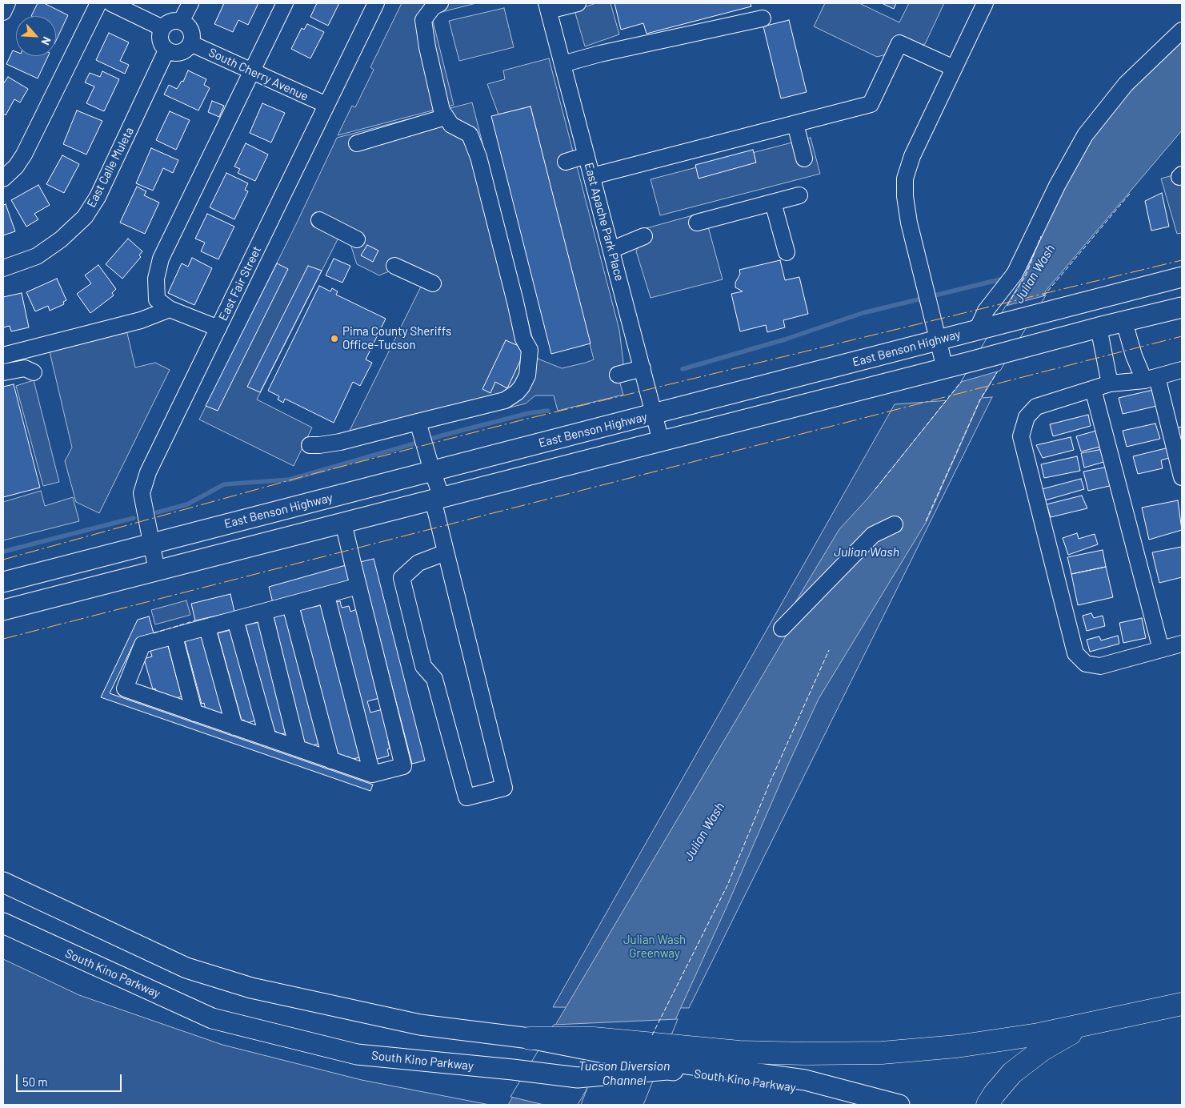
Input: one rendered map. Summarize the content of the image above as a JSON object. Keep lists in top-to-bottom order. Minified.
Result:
{"streets":{"main road":["East Benson Highway","South Kino Parkway"],"street":["South Cherry Avenue","East Calle Muleta","East Apache Park Place","East Fair Street"]},"crossings":[["South Cherry Avenue","East Calle Muleta"],["South Cherry Avenue","East Fair Street"],["East Apache Park Place","East Benson Highway"],["East Fair Street","East Benson Highway"]],"water":["Julian Wash","Tucson Diversion Channel"],"parks":["Julian Wash Greenway"],"places":["Pima County Sheriffs Office-Tucson"],"scale_bar":"50 m","north":"bottom right"}
